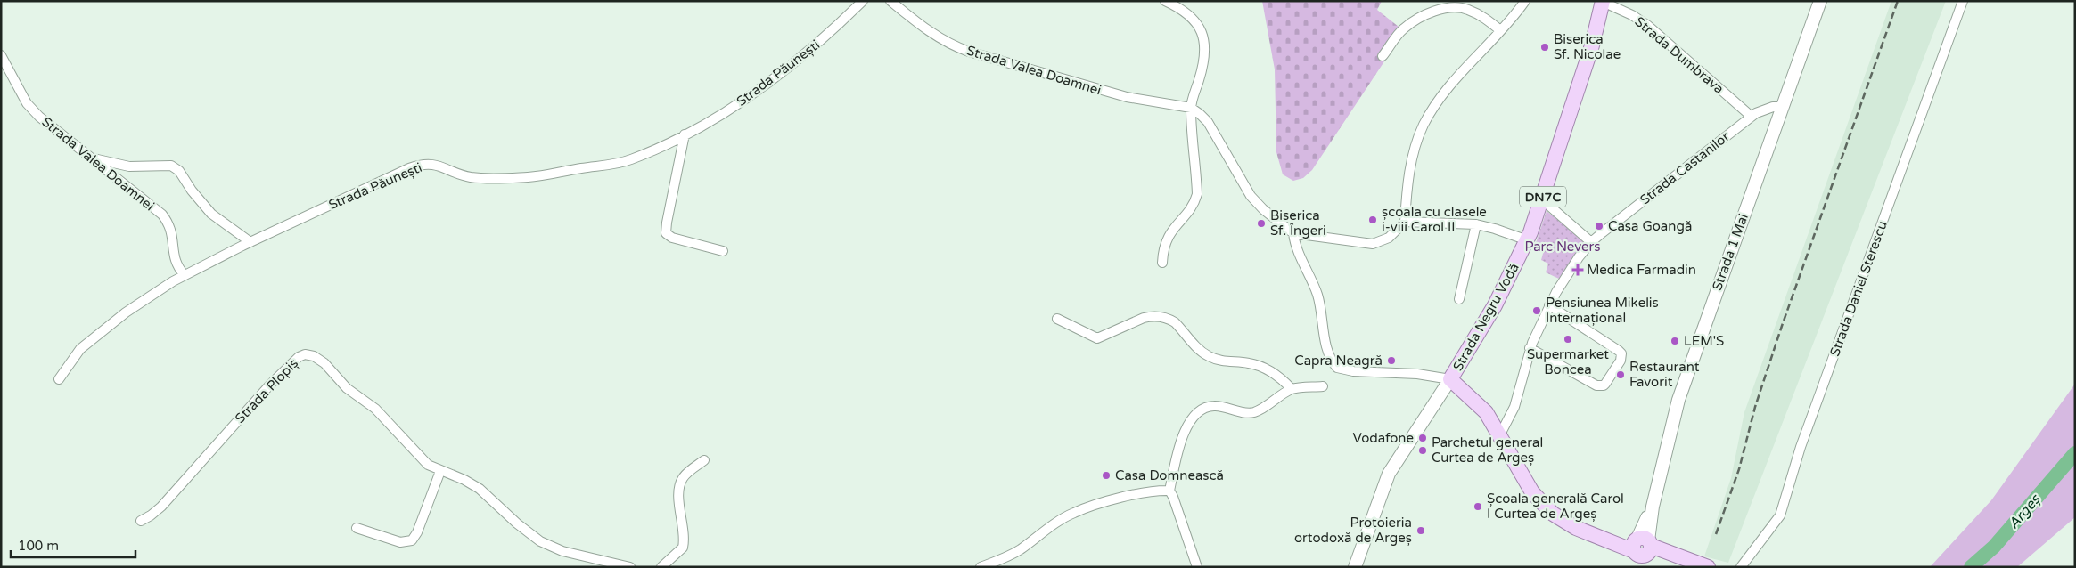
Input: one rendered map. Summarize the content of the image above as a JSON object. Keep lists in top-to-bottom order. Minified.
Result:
{"streets":{"main road":["DN7C","Strada 1 Mai","Strada Negru Vodă"],"street":["Strada Dumbrava","Strada Valea Doamnei","Strada Păunești","Strada Castanilor","Strada Daniel Sterescu","Strada Plopiș"]},"crossings":[["Strada Dumbrava","Strada Castanilor"],["Strada Dumbrava","Strada Negru Vodă"],["Strada Valea Doamnei","Strada Păunești"],["Strada Castanilor","Strada 1 Mai"]],"water":["Argeș"],"parks":["Parc Nevers"],"places":{"other":["Biserica Sf. Nicolae","școala cu clasele i-viii Carol II","Biserica Sf. Îngeri","Casa Goangă","Pensiunea Mikelis Internațional","Supermarket Boncea","LEM'S","Capra Neagră","Restaurant Favorit","Vodafone","Parchetul general Curtea de Argeș","Casa Domnească","Școala generală Carol I Curtea de Argeș","Protoieria ortodoxă de Argeș"],"health":["Medica Farmadin"]},"scale_bar":"100 m"}
